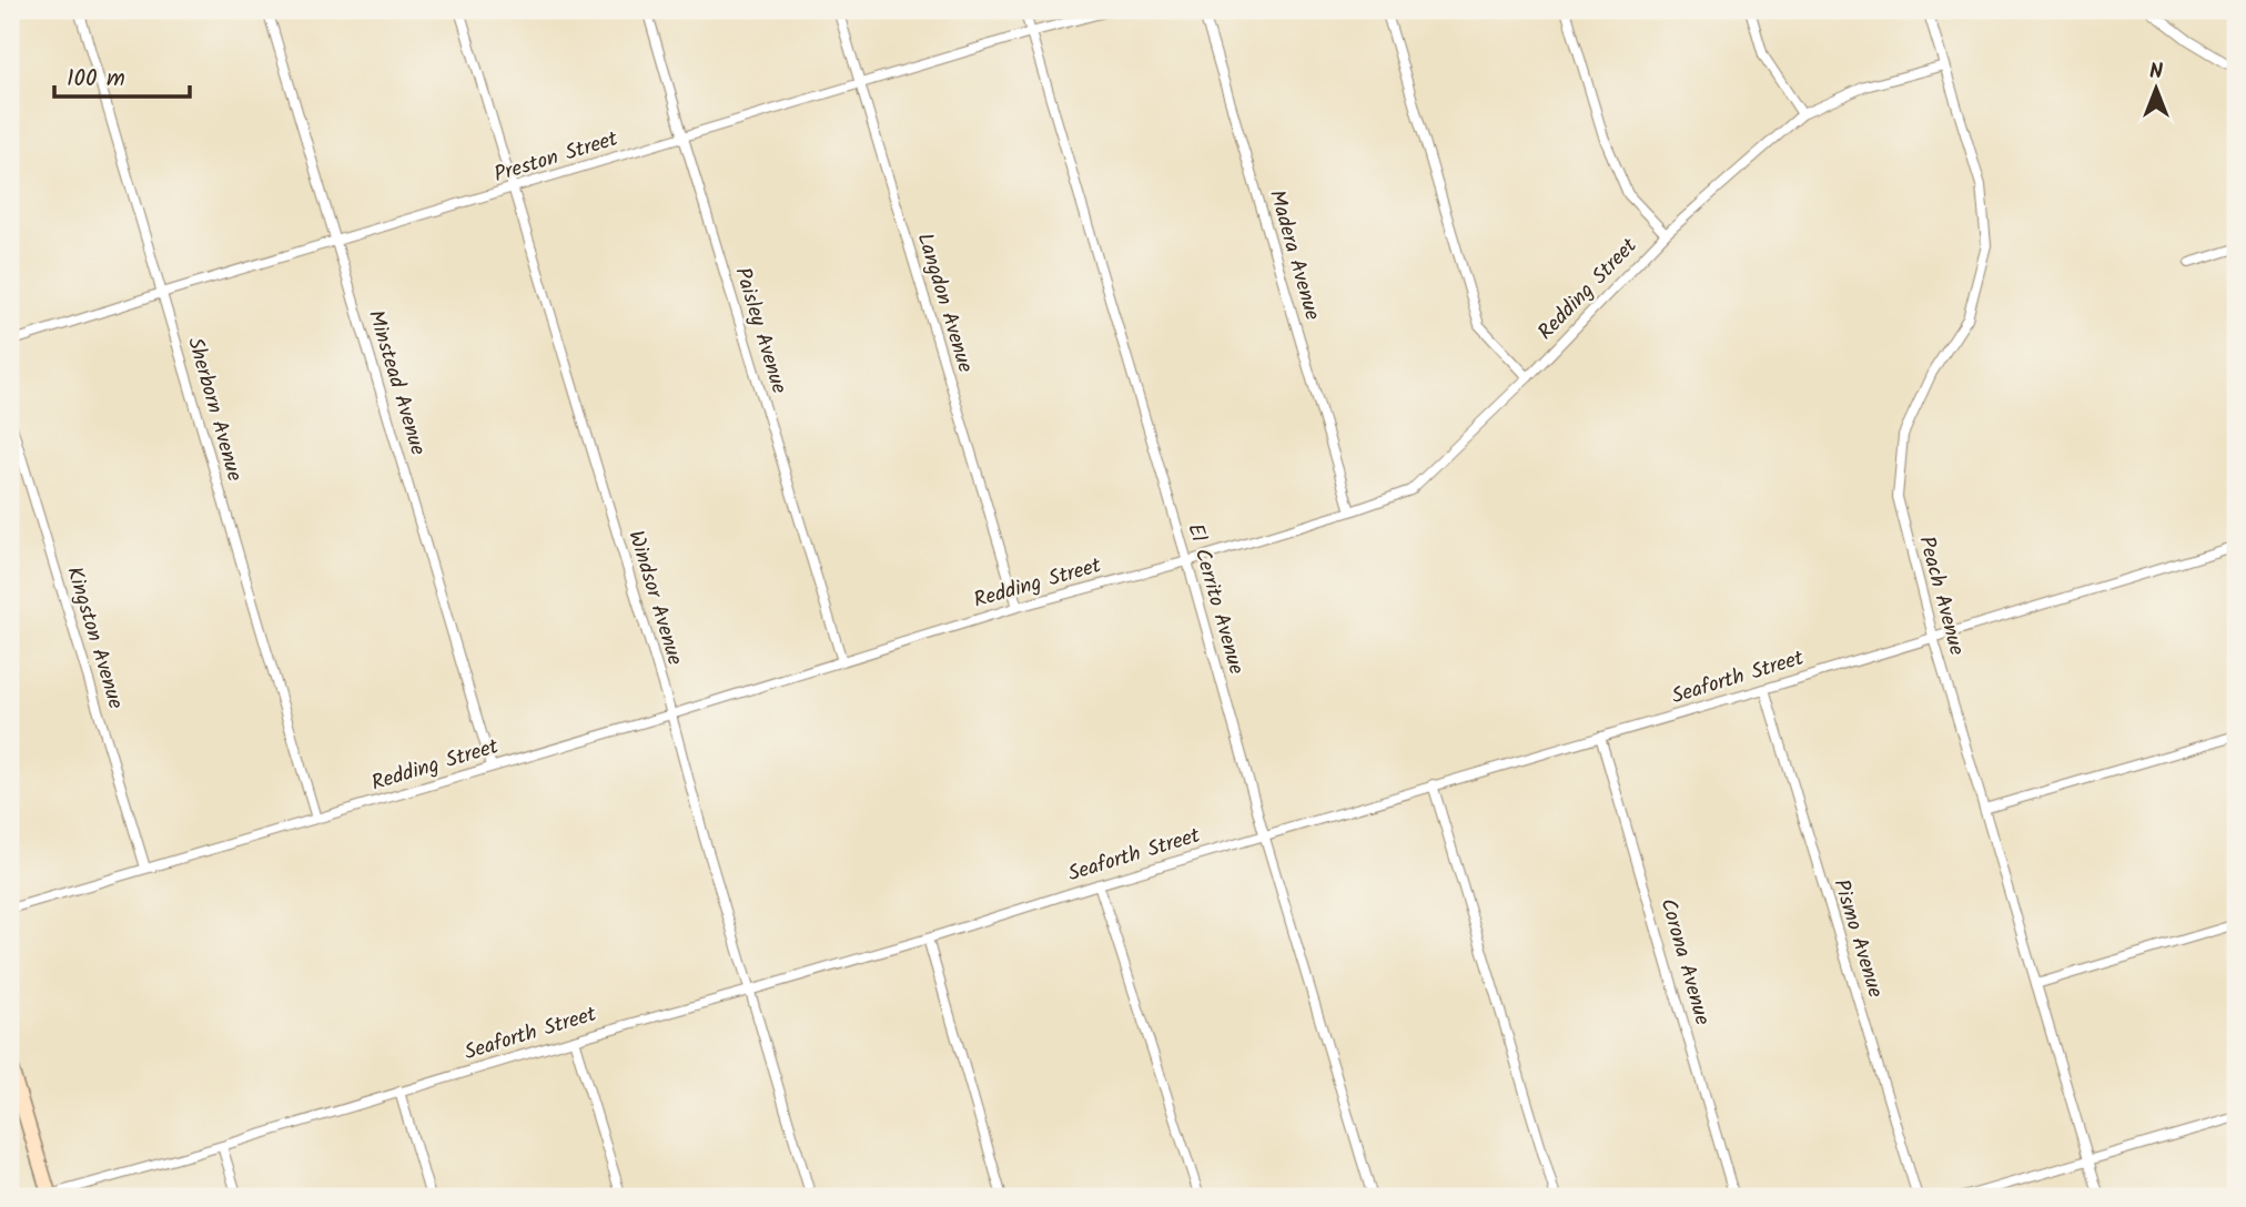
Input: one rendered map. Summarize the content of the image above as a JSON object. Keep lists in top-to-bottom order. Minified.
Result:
{"streets":{"street":["Preston Street","Madera Avenue","Redding Street","Langdon Avenue","Paisley Avenue","Minstead Avenue","Sherborn Avenue","Peach Avenue","Windsor Avenue","El Cerrito Avenue","Kingston Avenue","Seaforth Street","Pismo Avenue","Corona Avenue"]},"crossings":[["Preston Street","Langdon Avenue"],["Preston Street","Paisley Avenue"],["Preston Street","Minstead Avenue"],["Preston Street","Sherborn Avenue"],["Preston Street","Windsor Avenue"],["Preston Street","El Cerrito Avenue"],["Madera Avenue","Redding Street"],["Redding Street","Langdon Avenue"],["Redding Street","Paisley Avenue"],["Redding Street","Minstead Avenue"],["Redding Street","Sherborn Avenue"],["Redding Street","Peach Avenue"],["Redding Street","Windsor Avenue"],["Redding Street","El Cerrito Avenue"],["Redding Street","Kingston Avenue"],["Peach Avenue","Seaforth Street"],["Windsor Avenue","Seaforth Street"],["El Cerrito Avenue","Seaforth Street"],["Seaforth Street","Pismo Avenue"],["Seaforth Street","Corona Avenue"]],"scale_bar":"100 m","north":"top"}
